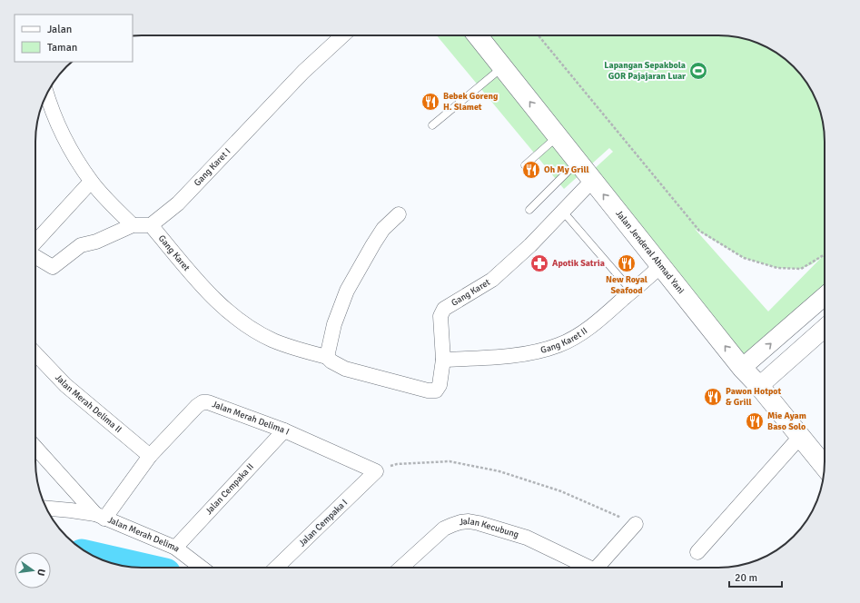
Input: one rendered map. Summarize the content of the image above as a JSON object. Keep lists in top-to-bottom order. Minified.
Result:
{"streets":{"main road":["Jalan Jenderal Ahmad Yani"],"street":["Gang Karet I","Gang Karet","Gang Karet II","Jalan Merah Delima II","Jalan Merah Delima I","Jalan Cempaka II","Jalan Cempaka I","Jalan Kecubung","Jalan Merah Delima"]},"crossings":[["Gang Karet I","Gang Karet"],["Gang Karet","Jalan Jenderal Ahmad Yani"],["Gang Karet","Gang Karet II"],["Jalan Jenderal Ahmad Yani","Gang Karet II"],["Jalan Merah Delima II","Jalan Merah Delima I"],["Jalan Merah Delima I","Jalan Cempaka II"],["Jalan Merah Delima I","Jalan Cempaka I"],["Jalan Merah Delima I","Jalan Merah Delima"],["Jalan Cempaka II","Jalan Merah Delima"]],"one_way":["Jalan Jenderal Ahmad Yani"],"places":{"sports":["Lapangan Sepakbola GOR Pajajaran Luar"],"restaurant":["Bebek Goreng H. Slamet","Oh My Grill","New Royal Seafood","Pawon Hotpot & Grill","Mie Ayam Baso Solo"],"pharmacy":["Apotik Satria"]},"legend":["Jalan","Taman"],"scale_bar":"20 m","north":"right"}
